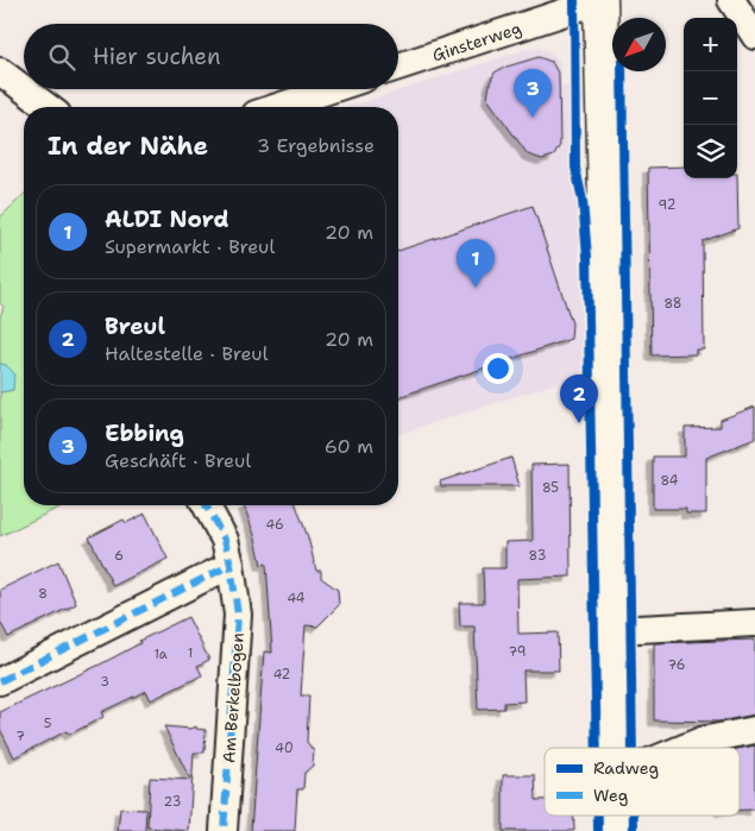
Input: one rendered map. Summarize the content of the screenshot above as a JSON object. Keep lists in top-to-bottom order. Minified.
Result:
{"streets":{"street":["Ginsterweg","Am Berkelbogen"]},"house_numbers":["92","88","84","85","46","6","83","8","44","79","1","1a","76","42","3","5","7","40","23"],"legend":["Radweg","Weg"],"north":"bottom left","page":{"map_buttons":["+","−"],"search":"Hier suchen","pins":["3","1","2"],"heading":["In der Nähe","3 Ergebnisse"],"list":[{"mark":"1","name":"ALDI Nord","note":"Supermarkt · Breul","value":"20 m"},{"mark":"2","name":"Breul","note":"Haltestelle · Breul","value":"20 m"},{"mark":"3","name":"Ebbing","note":"Geschäft · Breul","value":"60 m"}]}}
